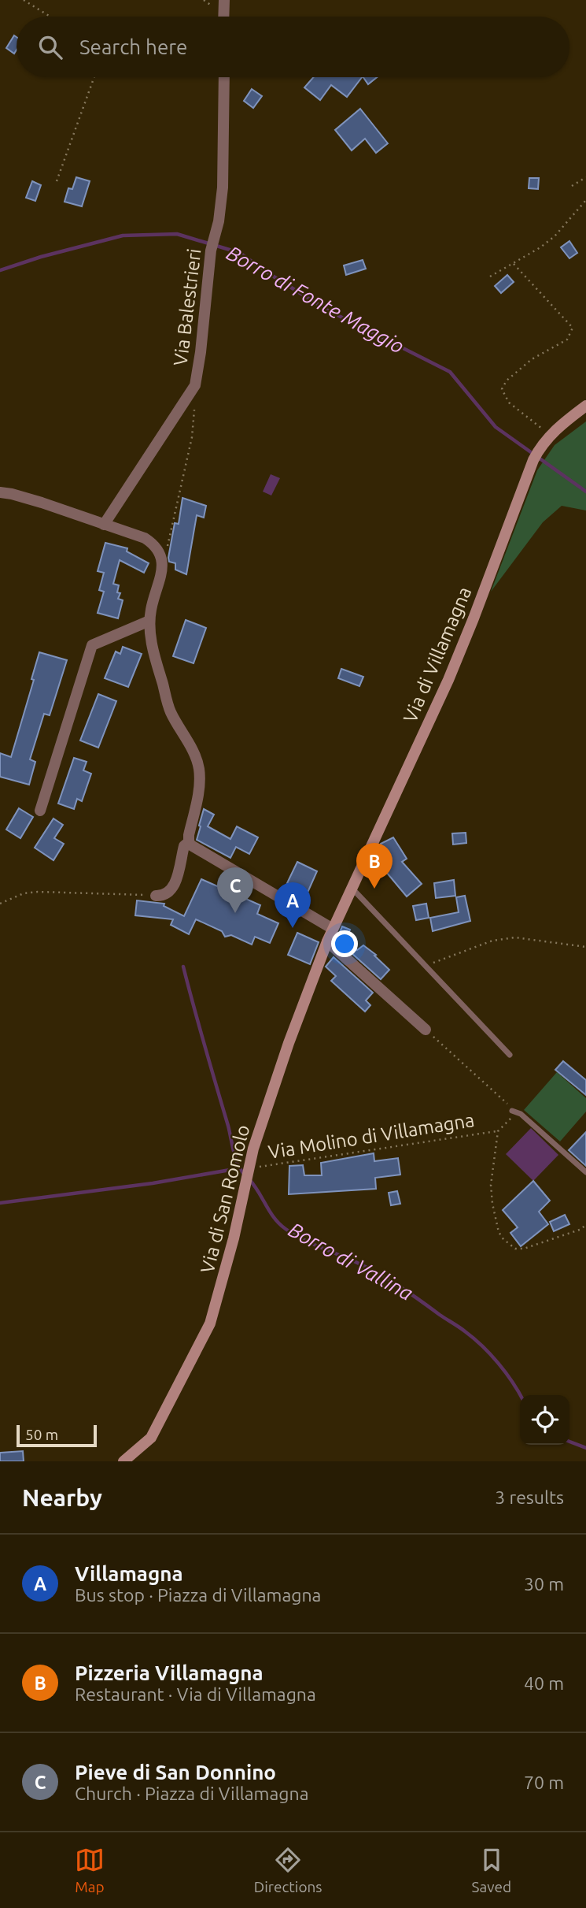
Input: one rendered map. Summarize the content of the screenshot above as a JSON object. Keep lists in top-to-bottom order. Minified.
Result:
{"streets":{"street":["Via Balestrieri","Via di Villamagna","Via di San Romolo"],"path":["Via Molino di Villamagna"]},"crossings":[["Via di Villamagna","Via di San Romolo"],["Via Molino di Villamagna","Via di San Romolo"]],"water":["Borro di Fonte Maggio","Borro di Vallina"],"scale_bar":"50 m","page":{"search":"Search here","pins":["B","C","A"],"scale":"50 m","heading":["Nearby","3 results"],"list":[{"mark":"A","name":"Villamagna","note":"Bus stop · Piazza di Villamagna","value":"30 m"},{"mark":"B","name":"Pizzeria Villamagna","note":"Restaurant · Via di Villamagna","value":"40 m"},{"mark":"C","name":"Pieve di San Donnino","note":"Church · Piazza di Villamagna","value":"70 m"}],"nav":["Map","Directions","Saved"]}}
